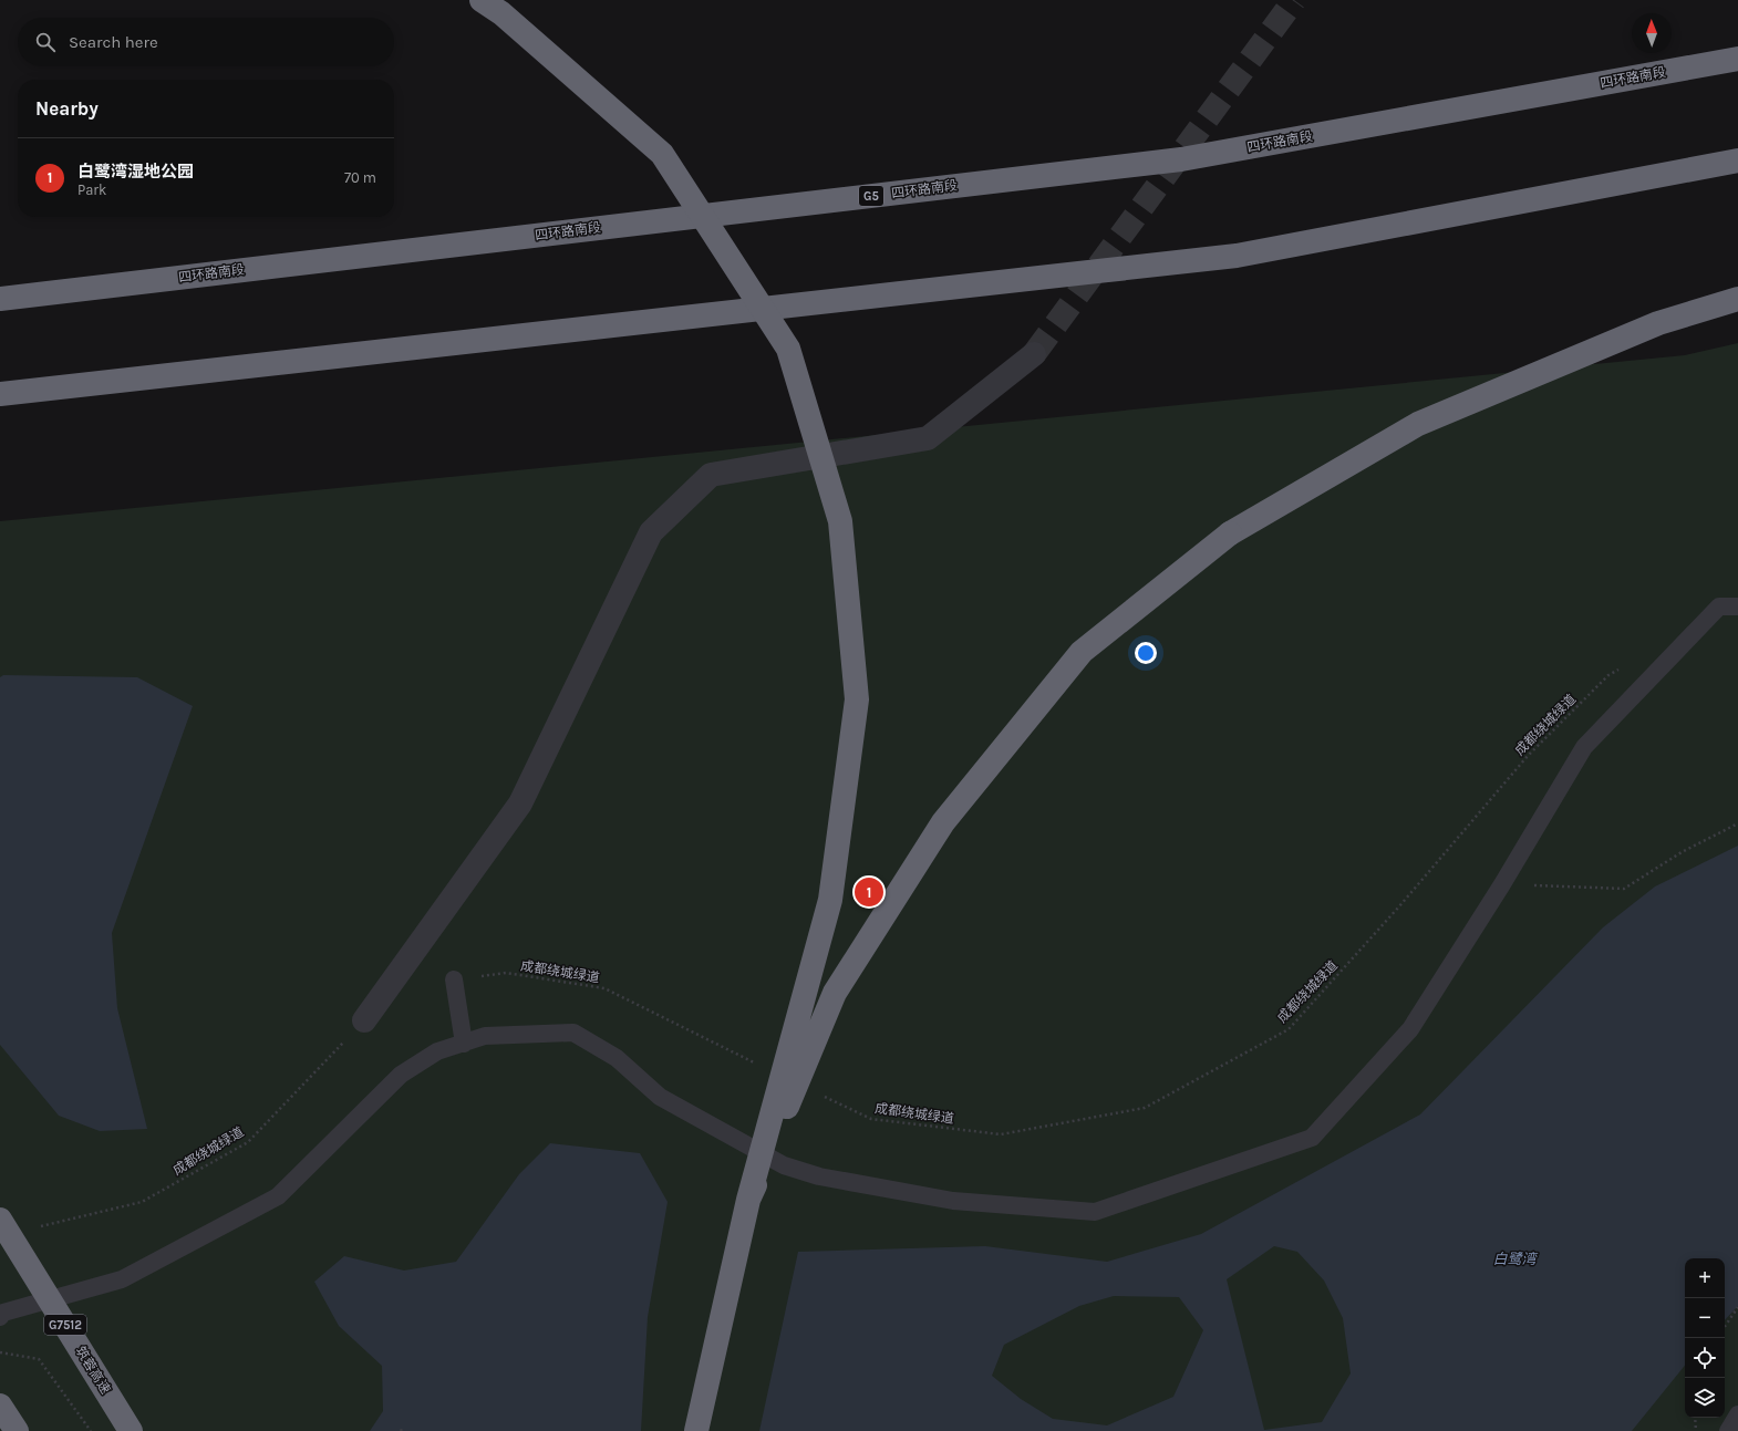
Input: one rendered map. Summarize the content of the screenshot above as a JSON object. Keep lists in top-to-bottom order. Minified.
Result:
{"streets":{"highway":["四环路南段","G5","G7512","筑蓉高速"],"path":["成都绕城绿道"]},"water":["白鹭湾"],"north":"top","page":{"search":"Search here","heading":"Nearby","list":[{"mark":"1","name":"白鹭湾湿地公园","note":"Park","value":"70 m"}],"pins":"1","map_buttons":["+","−"]}}
